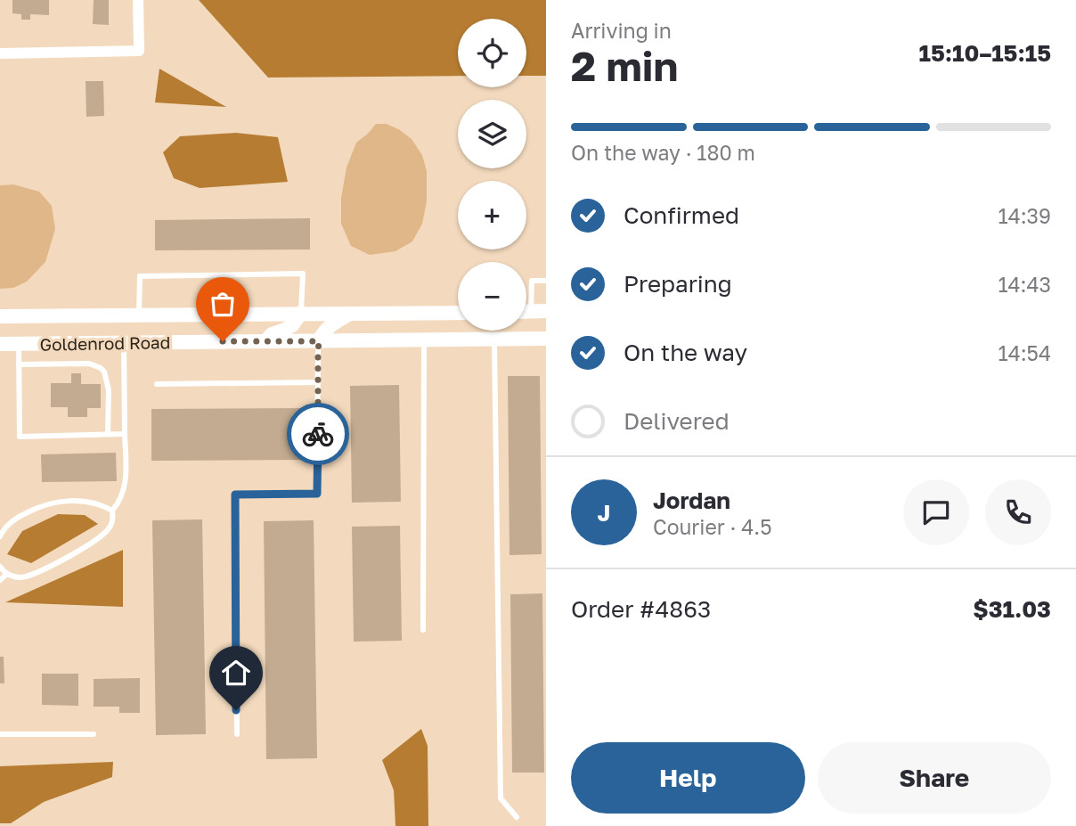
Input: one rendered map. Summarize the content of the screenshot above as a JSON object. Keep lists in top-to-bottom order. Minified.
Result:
{"streets":{"main road":["Goldenrod Road"]},"page":{"heading":["2 min","Arriving in","15:10–15:15"],"panel":["Jordan","Courier · 4.5","Order #4863","$31.03"],"map_buttons":["+","−"],"bar":"On the way · 180 m","list":[["Confirmed","14:39"],["Preparing","14:43"],["On the way","14:54"],"Delivered"],"round":"J","buttons":["Help","Share"]}}
